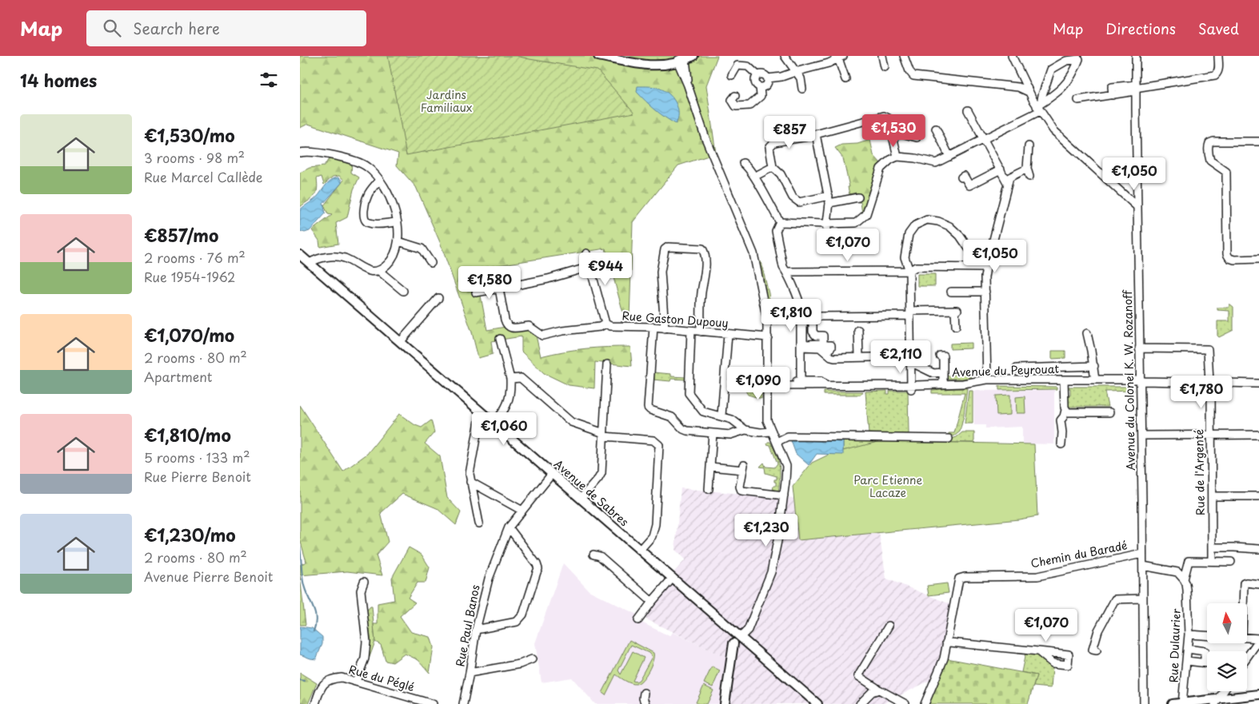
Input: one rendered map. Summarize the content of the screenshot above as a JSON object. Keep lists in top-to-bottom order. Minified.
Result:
{"streets":{"main road":["Avenue de Sabres"],"street":["Rue Gaston Dupouy","Avenue du Peyrouat","Avenue du Colonel K. W. Rozanoff","Rue de l'Argenté","Chemin du Baradé","Rue Paul Banos","Rue Dulaurier","Rue du Péglé"]},"crossings":[["Avenue du Peyrouat","Avenue du Colonel K. W. Rozanoff"],["Avenue du Peyrouat","Rue de l'Argenté"],["Avenue du Colonel K. W. Rozanoff","Rue de l'Argenté"],["Avenue du Colonel K. W. Rozanoff","Chemin du Baradé"],["Avenue de Sabres","Rue Paul Banos"]],"parks":["Jardins Familiaux","Parc Etienne Lacaze"],"north":"top","page":{"header":"Map","search":"Search here","nav":["Map","Directions","Saved"],"heading":"14 homes","list":[{"name":"€1,530/mo","note":"3 rooms · 98 m² · Rue Marcel Callède"},{"name":"€857/mo","note":"2 rooms · 76 m² · Rue 1954-1962"},{"name":"€1,070/mo","note":"2 rooms · 80 m² · Apartment"},{"name":"€1,810/mo","note":"5 rooms · 133 m² · Rue Pierre Benoit"},{"name":"€1,230/mo","note":"2 rooms · 80 m² · Avenue Pierre Benoit"}],"price":["€1,530","€857","€1,050","€1,070","€1,050","€944","€1,580","€1,810","€2,110","€1,090","€1,780","€1,060","€1,230","€1,070"]}}
